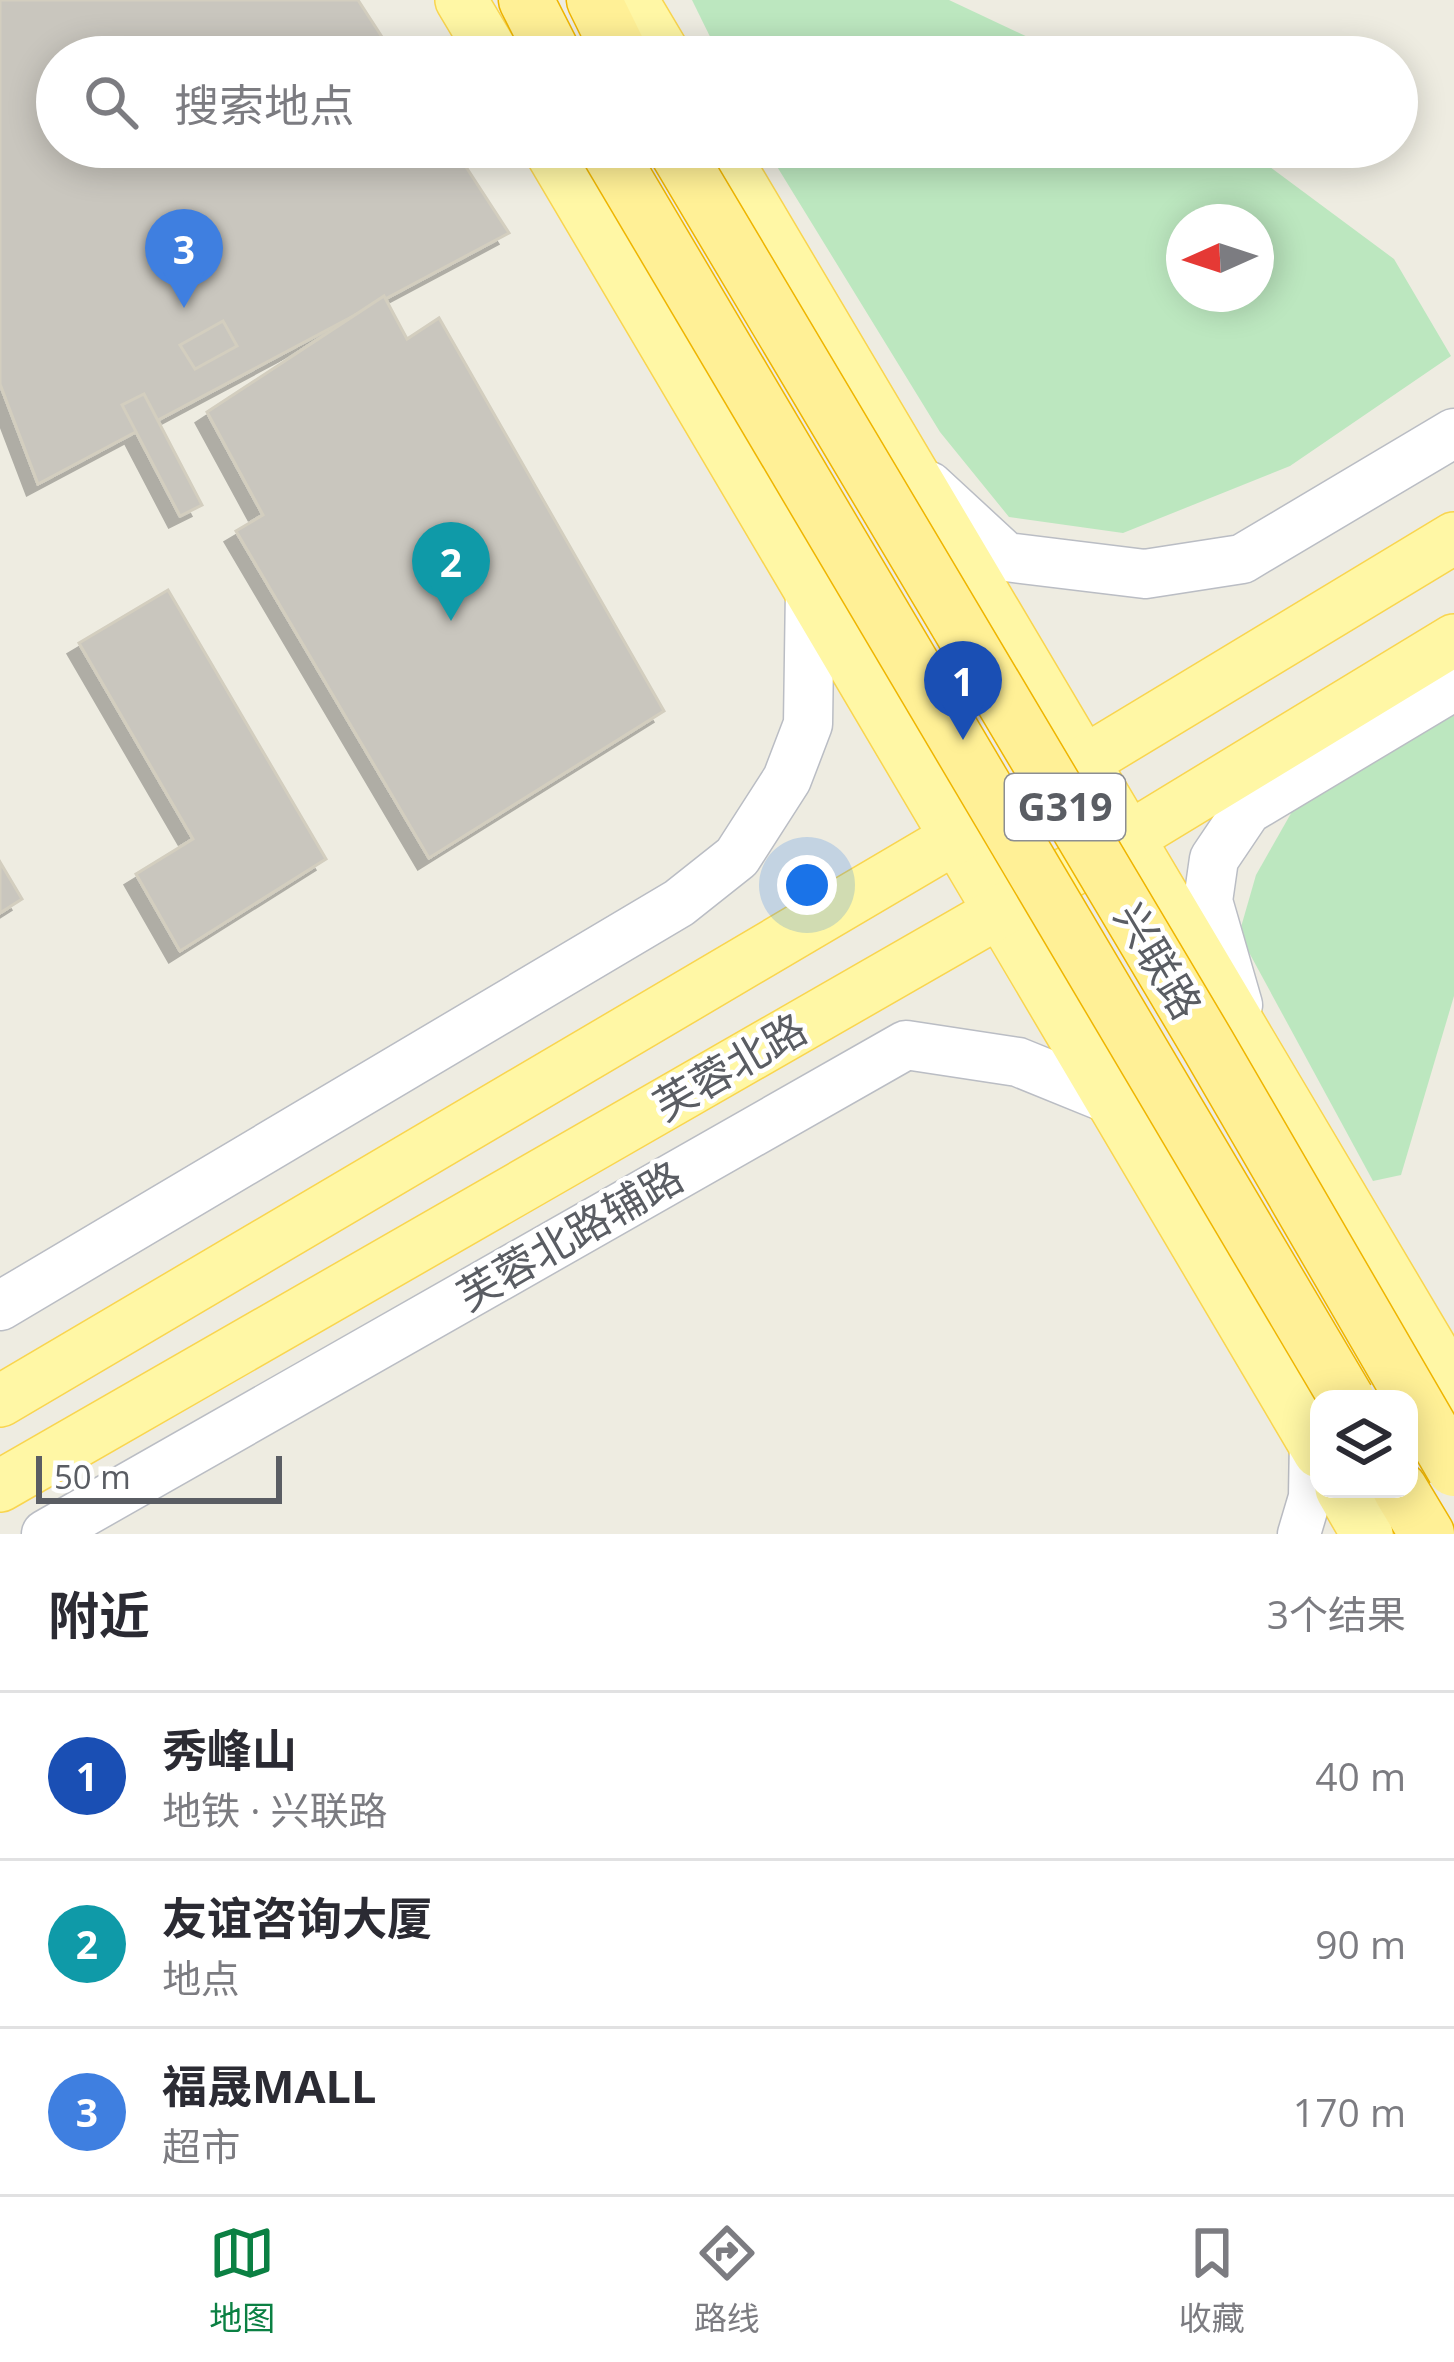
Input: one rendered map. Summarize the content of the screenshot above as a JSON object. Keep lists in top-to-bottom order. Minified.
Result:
{"streets":{"highway":["G319","兴联路"],"main road":["芙蓉北路","芙蓉北路辅路"]},"crossings":[["兴联路","芙蓉北路"]],"scale_bar":"50 m","north":"left","page":{"search":"搜索地点","pins":["3","2","1"],"scale":"50 m","heading":["附近","3个结果"],"list":[{"mark":"1","name":"秀峰山","note":"地铁 · 兴联路","value":"40 m"},{"mark":"2","name":"友谊咨询大厦","note":"地点","value":"90 m"},{"mark":"3","name":"福晟MALL","note":"超市","value":"170 m"}],"nav":["地图","路线","收藏"]}}
